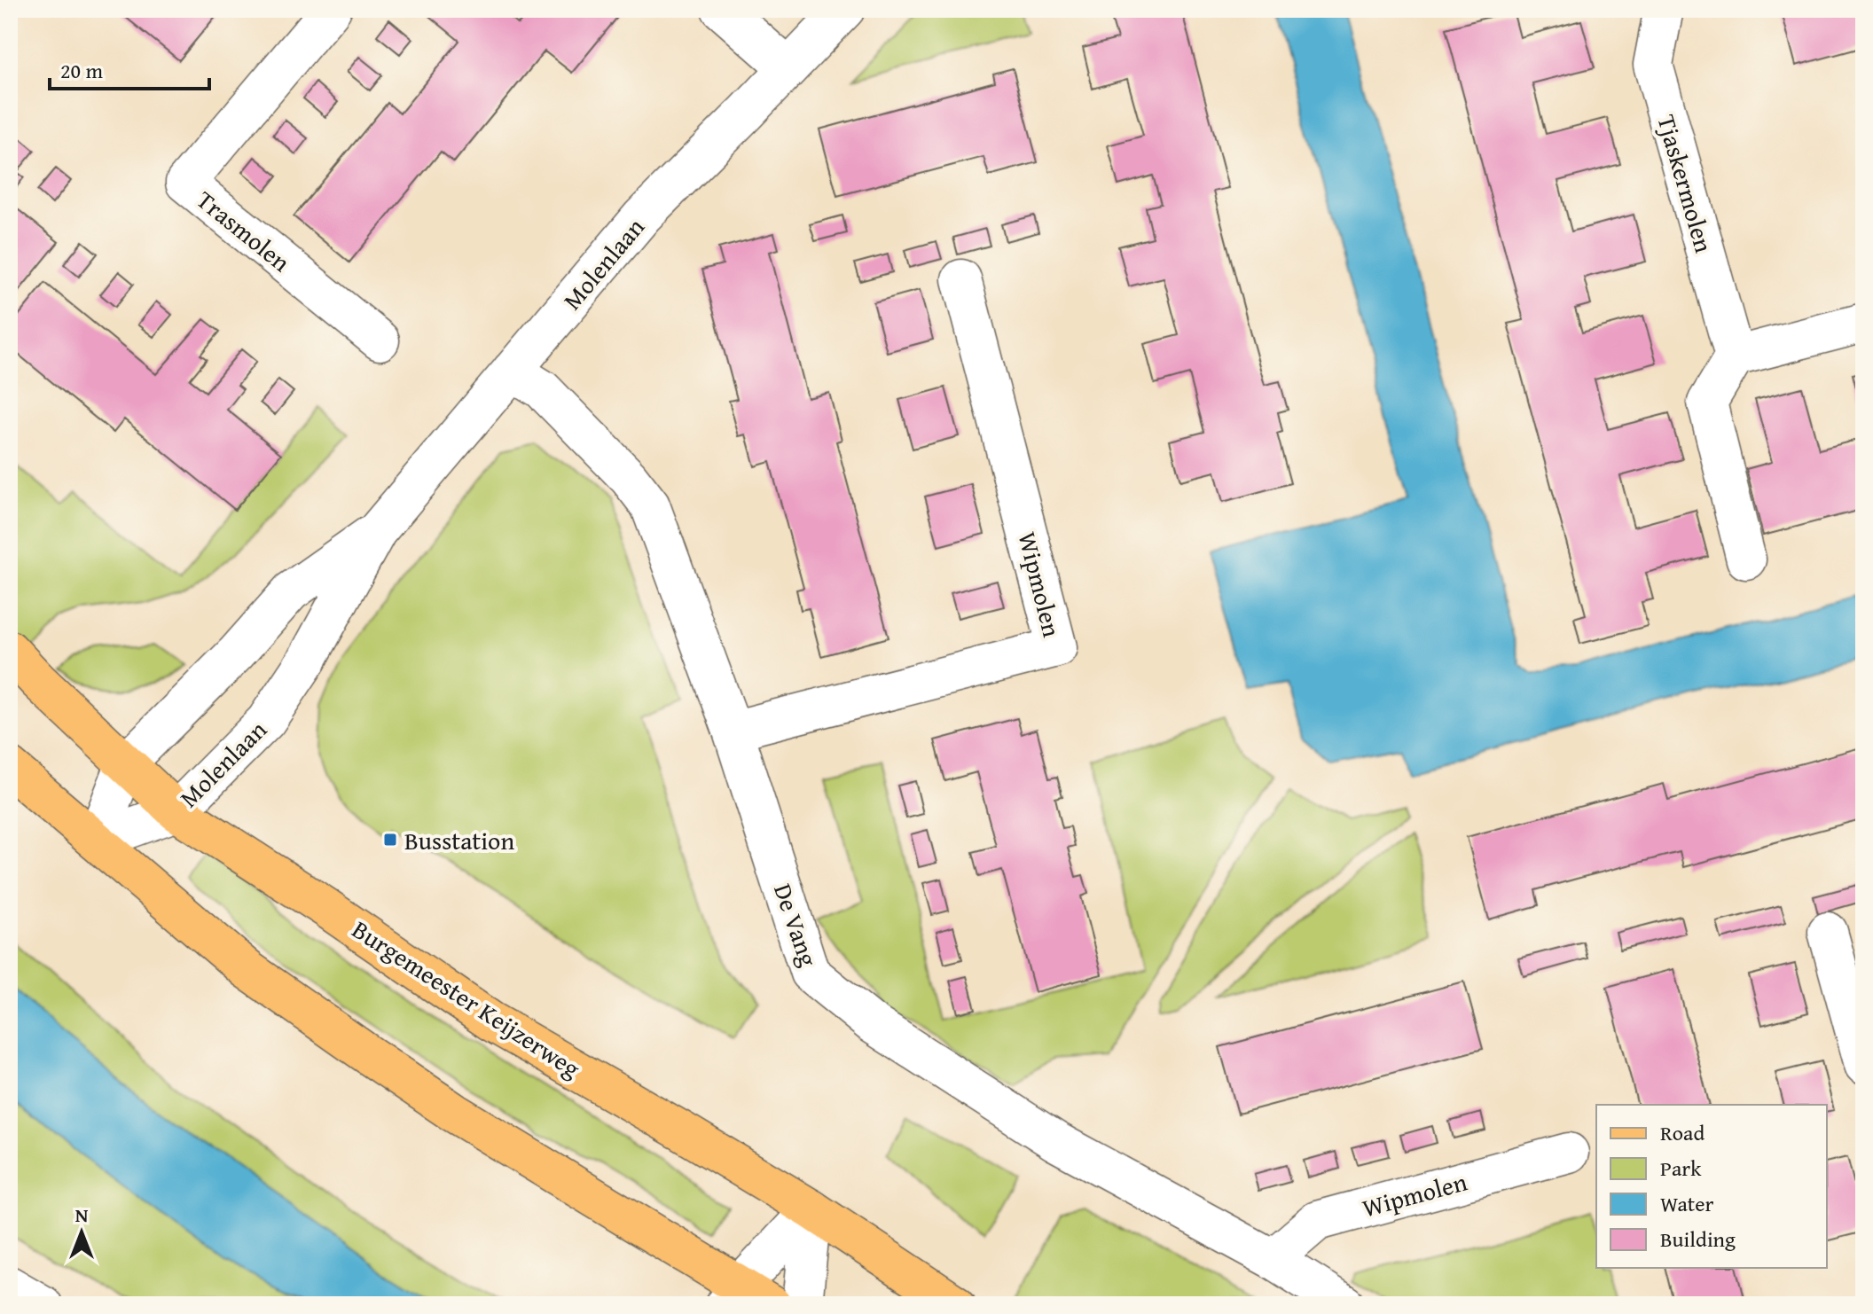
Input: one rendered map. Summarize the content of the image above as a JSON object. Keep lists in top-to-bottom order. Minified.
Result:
{"streets":{"main road":["Burgemeester Keijzerweg"],"street":["Tjaskermolen","Trasmolen","Molenlaan","Wipmolen","De Vang"]},"crossings":[["Molenlaan","De Vang"],["Molenlaan","Burgemeester Keijzerweg"],["Wipmolen","De Vang"]],"places":{"transit":["Busstation"]},"legend":["Road","Park","Water","Building"],"scale_bar":"20 m","north":"top"}
